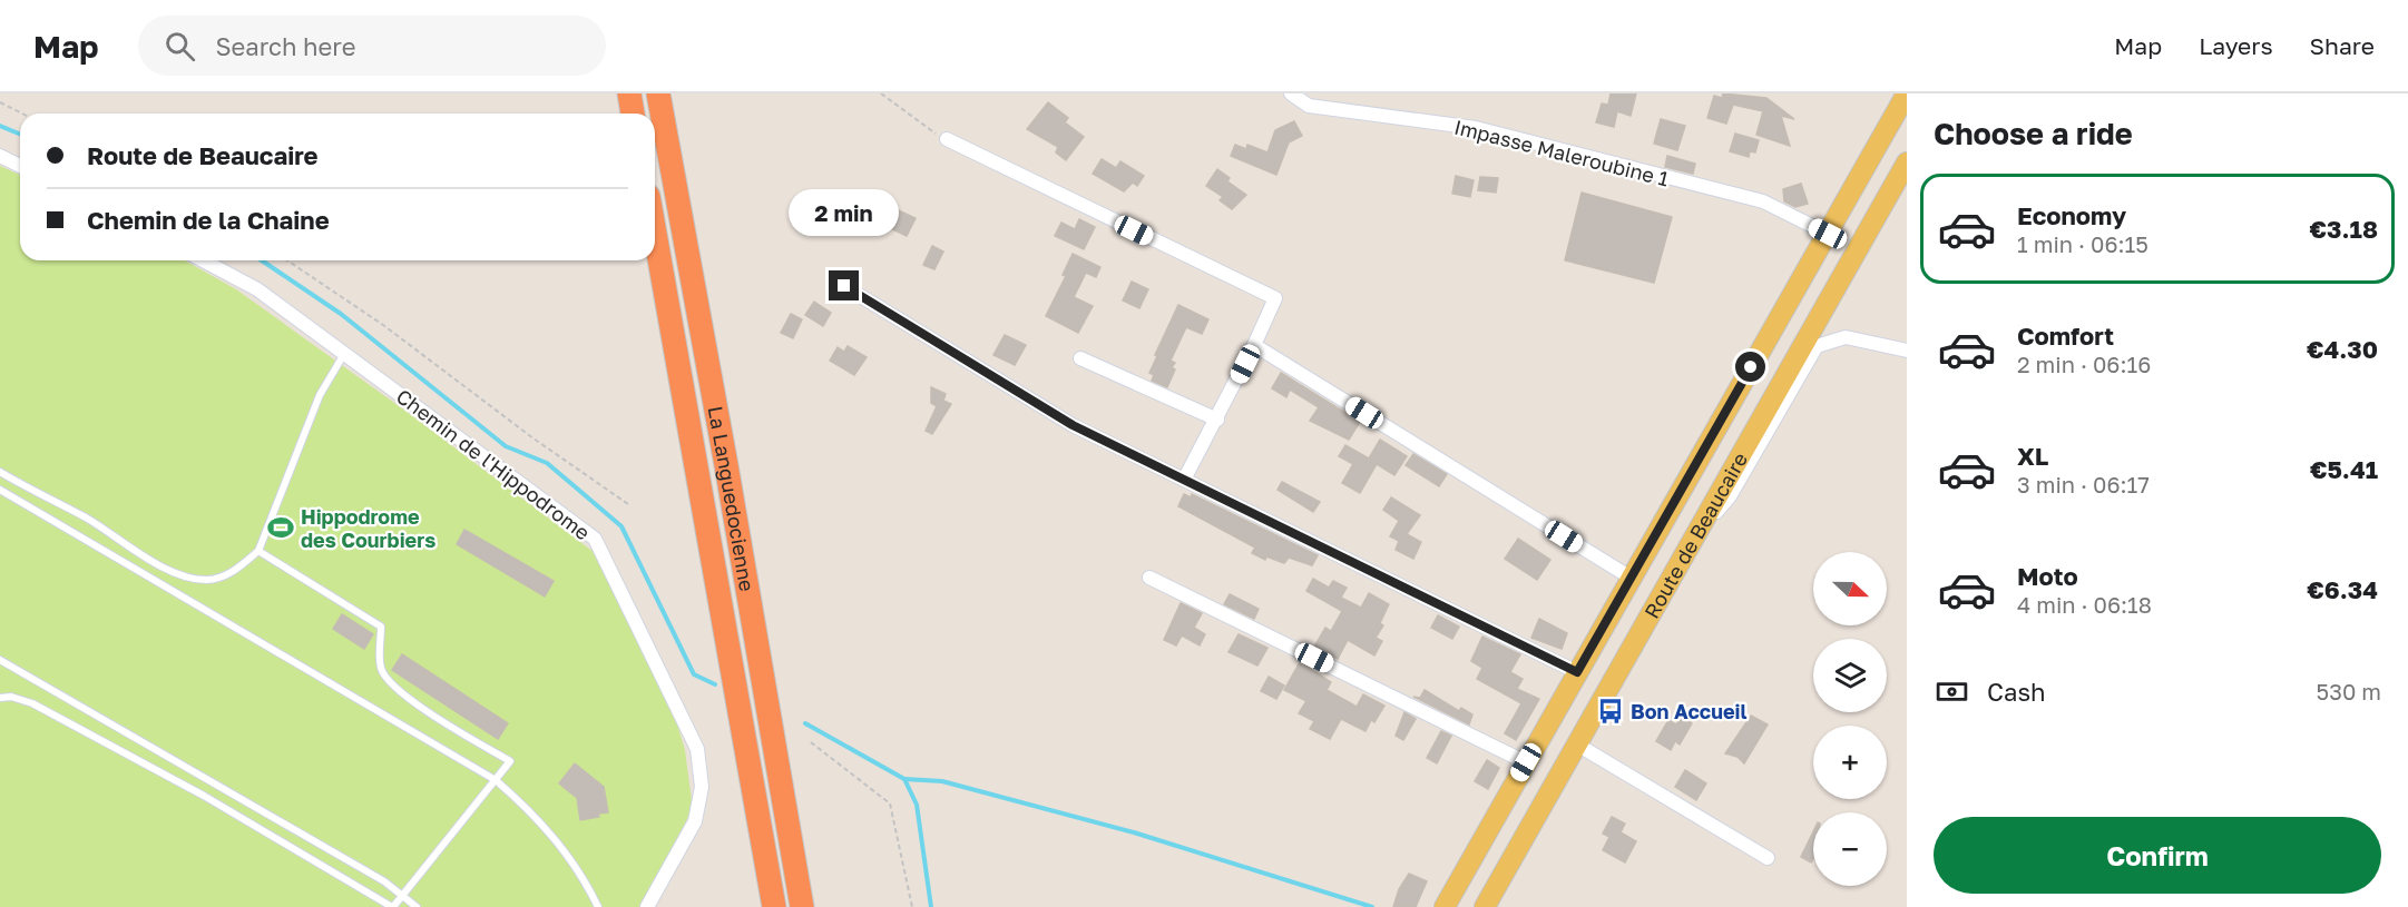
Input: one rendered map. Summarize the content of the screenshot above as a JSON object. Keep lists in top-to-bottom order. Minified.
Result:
{"streets":{"highway":["La Languedocienne"],"main road":["Route de Beaucaire"],"street":["Impasse Maleroubine 1","Chemin de l'Hippodrome"]},"crossings":[["Impasse Maleroubine 1","Route de Beaucaire"]],"places":{"sports":["Hippodrome des Courbiers"],"bus stop":["Bon Accueil"]},"north":"right","page":{"header":"Map","search":"Search here","nav":["Map","Layers","Share"],"heading":"Choose a ride","banner":["Route de Beaucaire","Chemin de la Chaine"],"list":[{"name":"Economy","note":"1 min · 06:15","value":"€3.18"},{"name":"Comfort","note":"2 min · 06:16","value":"€4.30"},{"name":"XL","note":"3 min · 06:17","value":"€5.41"},{"name":"Moto","note":"4 min · 06:18","value":"€6.34"}],"bubble":"2 min","map_buttons":["+","−"],"pay":["Cash","530 m"],"buttons":"Confirm"}}
